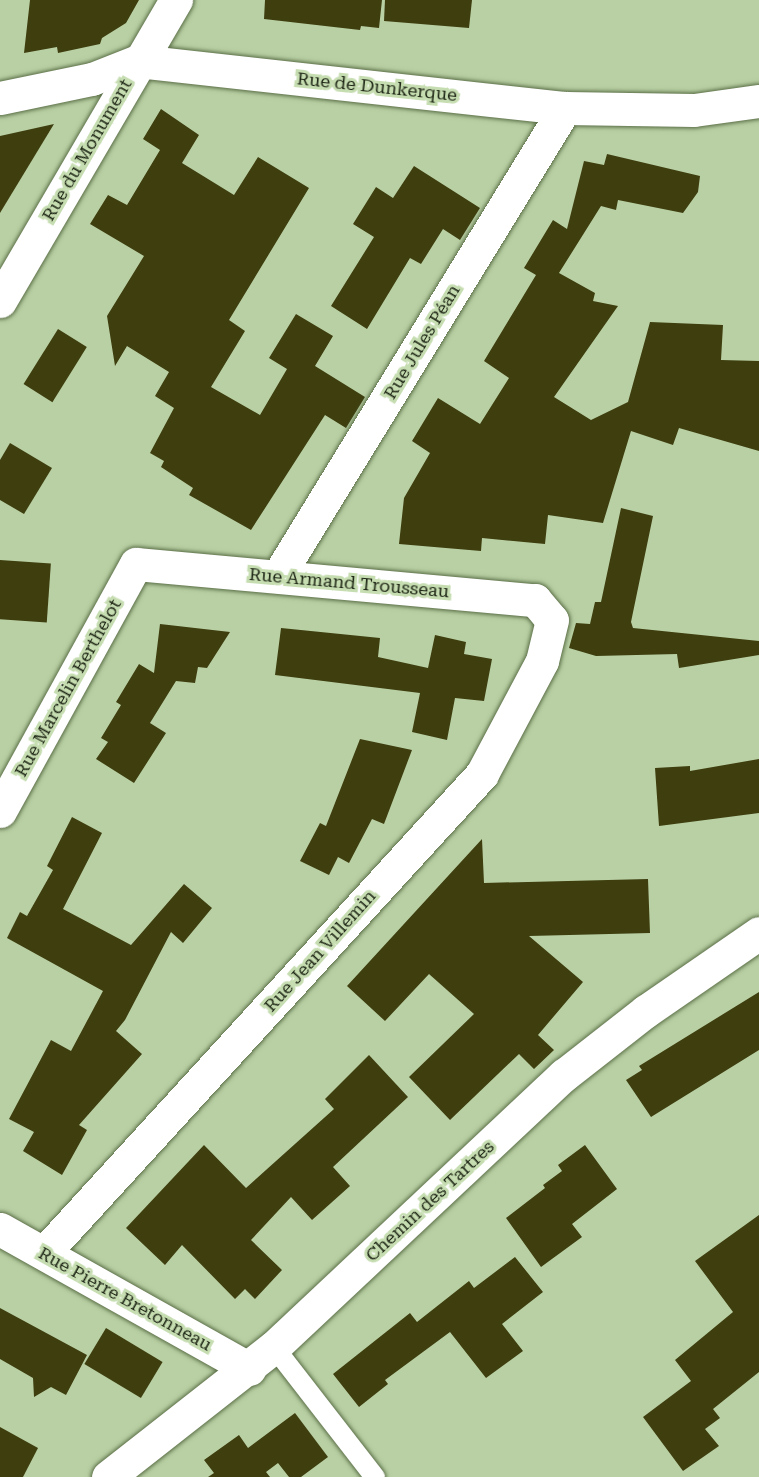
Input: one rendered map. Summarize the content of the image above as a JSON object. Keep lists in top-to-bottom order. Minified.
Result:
{"streets":{"street":["Rue de Dunkerque","Rue du Monument","Rue Jules Péan","Rue Armand Trousseau","Rue Marcelin Berthelot","Rue Jean Villemin","Chemin des Tartres","Rue Pierre Bretonneau"]},"crossings":[["Rue de Dunkerque","Rue du Monument"],["Rue de Dunkerque","Rue Jules Péan"],["Rue Jules Péan","Rue Armand Trousseau"],["Rue Armand Trousseau","Rue Marcelin Berthelot"],["Rue Armand Trousseau","Rue Jean Villemin"],["Rue Jean Villemin","Rue Pierre Bretonneau"],["Chemin des Tartres","Rue Pierre Bretonneau"]]}
